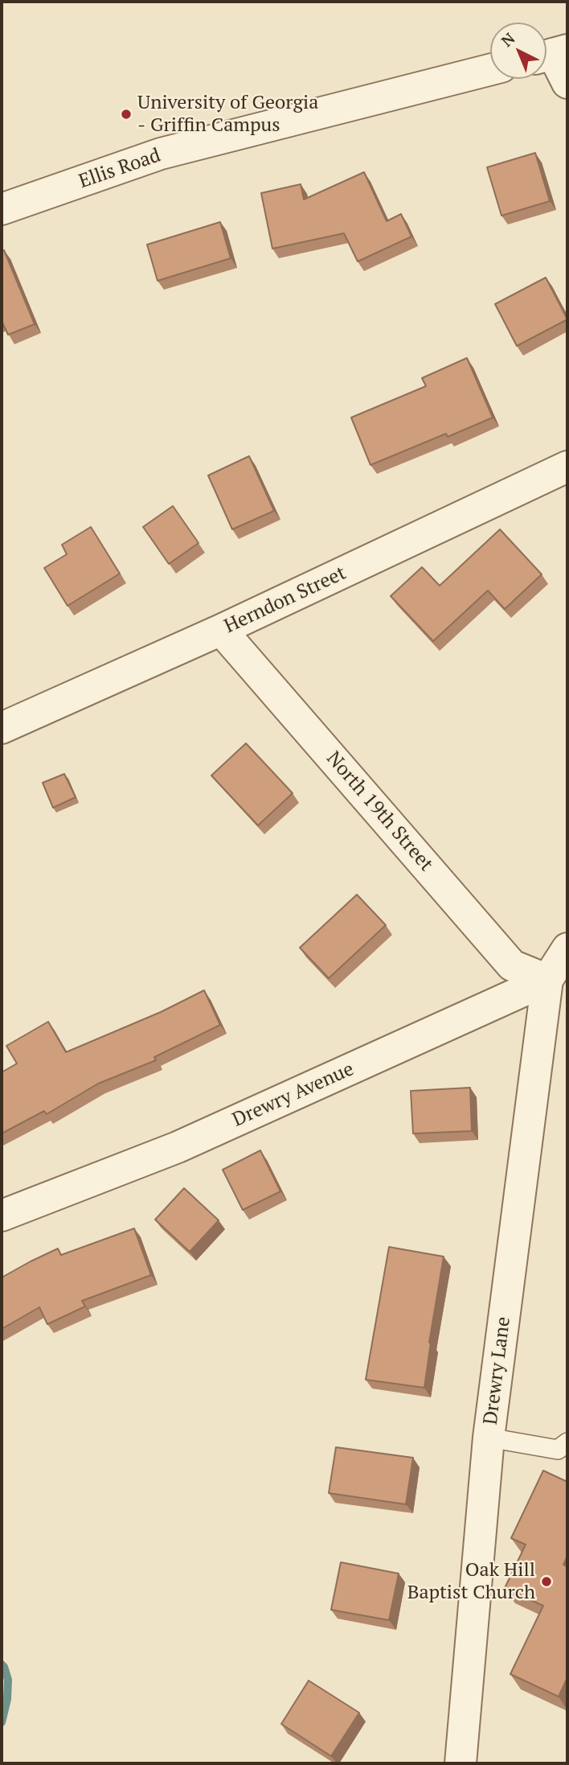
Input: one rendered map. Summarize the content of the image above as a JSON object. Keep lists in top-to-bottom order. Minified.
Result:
{"streets":{"street":["Ellis Road","Herndon Street","North 19th Street","Drewry Avenue","Drewry Lane"]},"crossings":[["Herndon Street","North 19th Street"],["North 19th Street","Drewry Avenue"],["North 19th Street","Drewry Lane"],["Drewry Avenue","Drewry Lane"]],"places":["University of Georgia - Griffin Campus","Oak Hill Baptist Church"],"north":"top left"}
